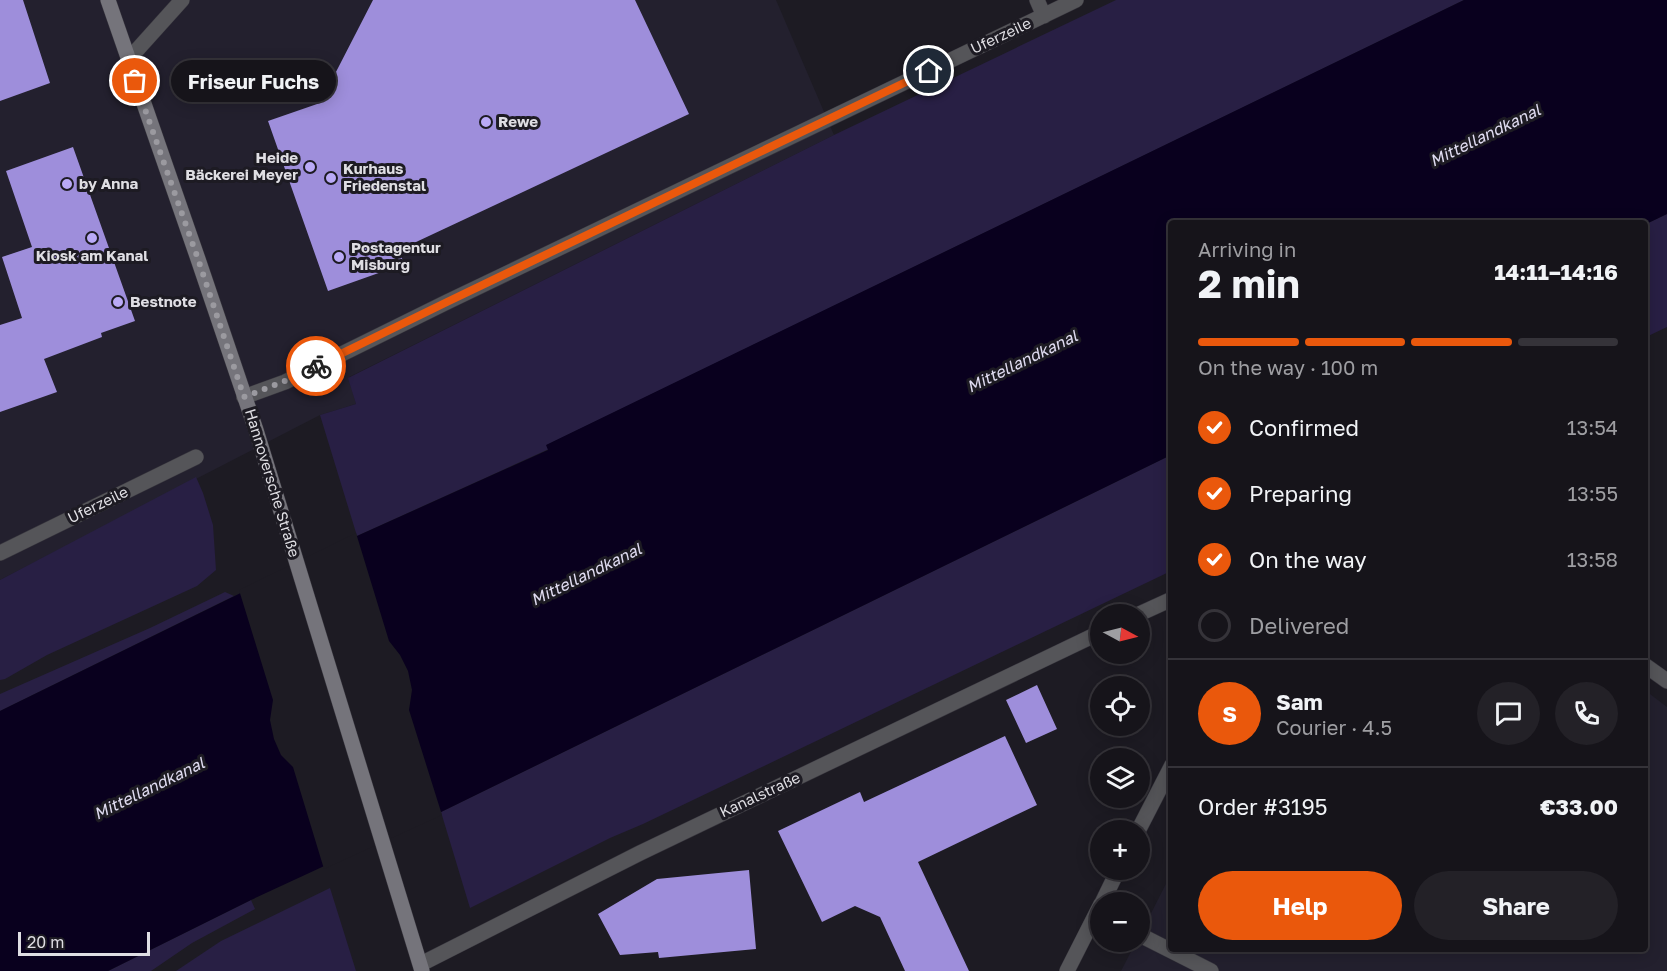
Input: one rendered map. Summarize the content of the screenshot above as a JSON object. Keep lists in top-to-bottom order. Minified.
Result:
{"streets":{"main road":["Hannoversche Straße"],"street":["Uferzeile","Kanalstraße"]},"crossings":[["Uferzeile","Hannoversche Straße"],["Hannoversche Straße","Kanalstraße"]],"water":["Mittellandkanal"],"places":["Friseur Fuchs","Rewe","Heide Bäckerei Meyer","Kurhaus Friedenstal","by Anna","Kiosk am Kanal","Postagentur Misburg","Bestnote"],"scale_bar":"20 m","north":"right","page":{"bubble":"Friseur Fuchs","heading":["2 min","Arriving in","14:11–14:16"],"panel":["Sam","Courier · 4.5","Order #3195","€33.00"],"bar":"On the way · 100 m","list":[["Confirmed","13:54"],["Preparing","13:55"],["On the way","13:58"],"Delivered"],"map_buttons":["+","−"],"round":"S","buttons":["Help","Share"],"scale":"20 m"}}
